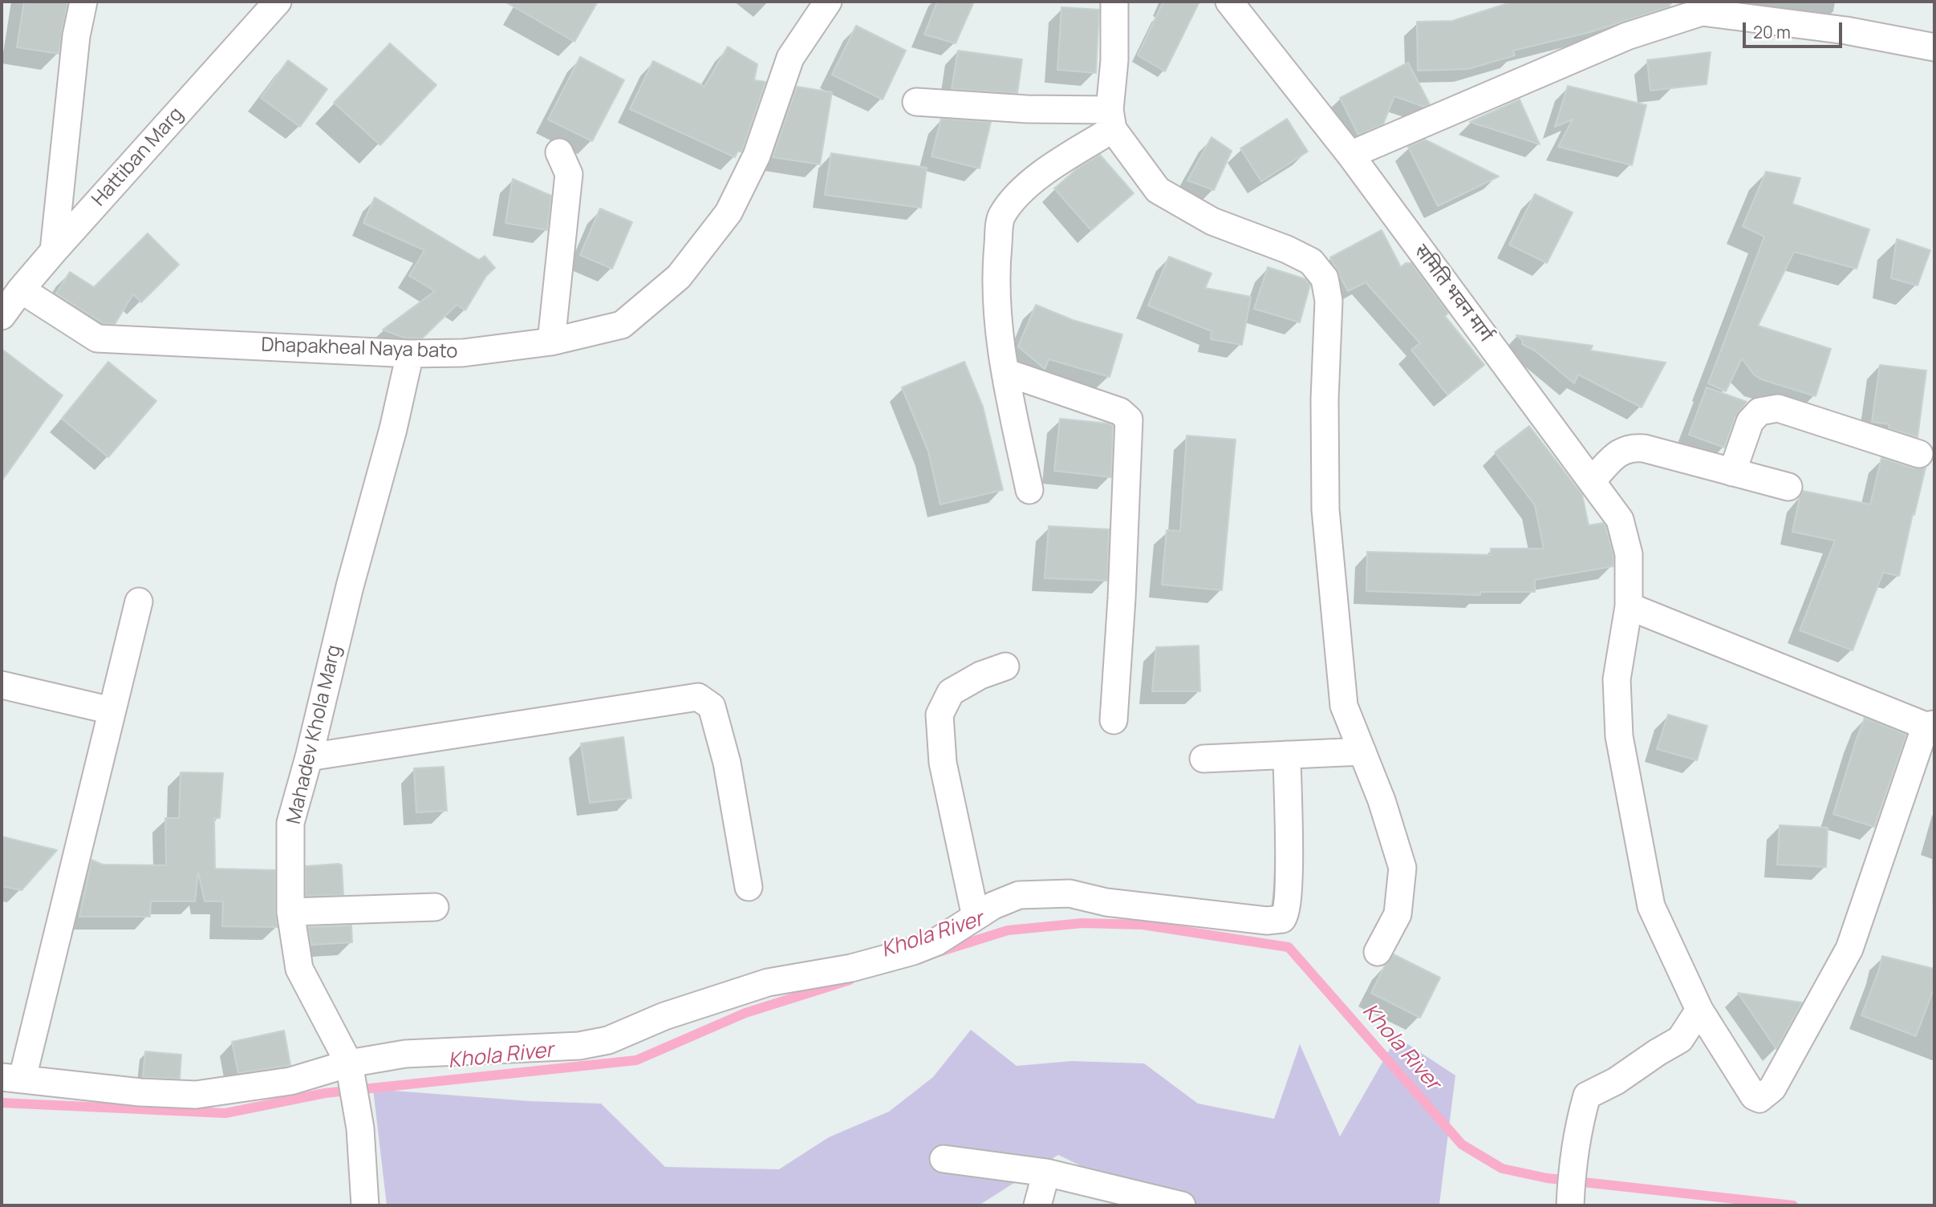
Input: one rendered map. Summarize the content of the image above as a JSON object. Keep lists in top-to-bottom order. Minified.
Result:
{"streets":{"street":["Hattiban Marg","समिति भवन मार्ग","Dhapakheal Naya bato","Mahadev Khola Marg"]},"crossings":[["Hattiban Marg","Dhapakheal Naya bato"],["Dhapakheal Naya bato","Mahadev Khola Marg"]],"water":["Khola River"],"scale_bar":"20 m"}
